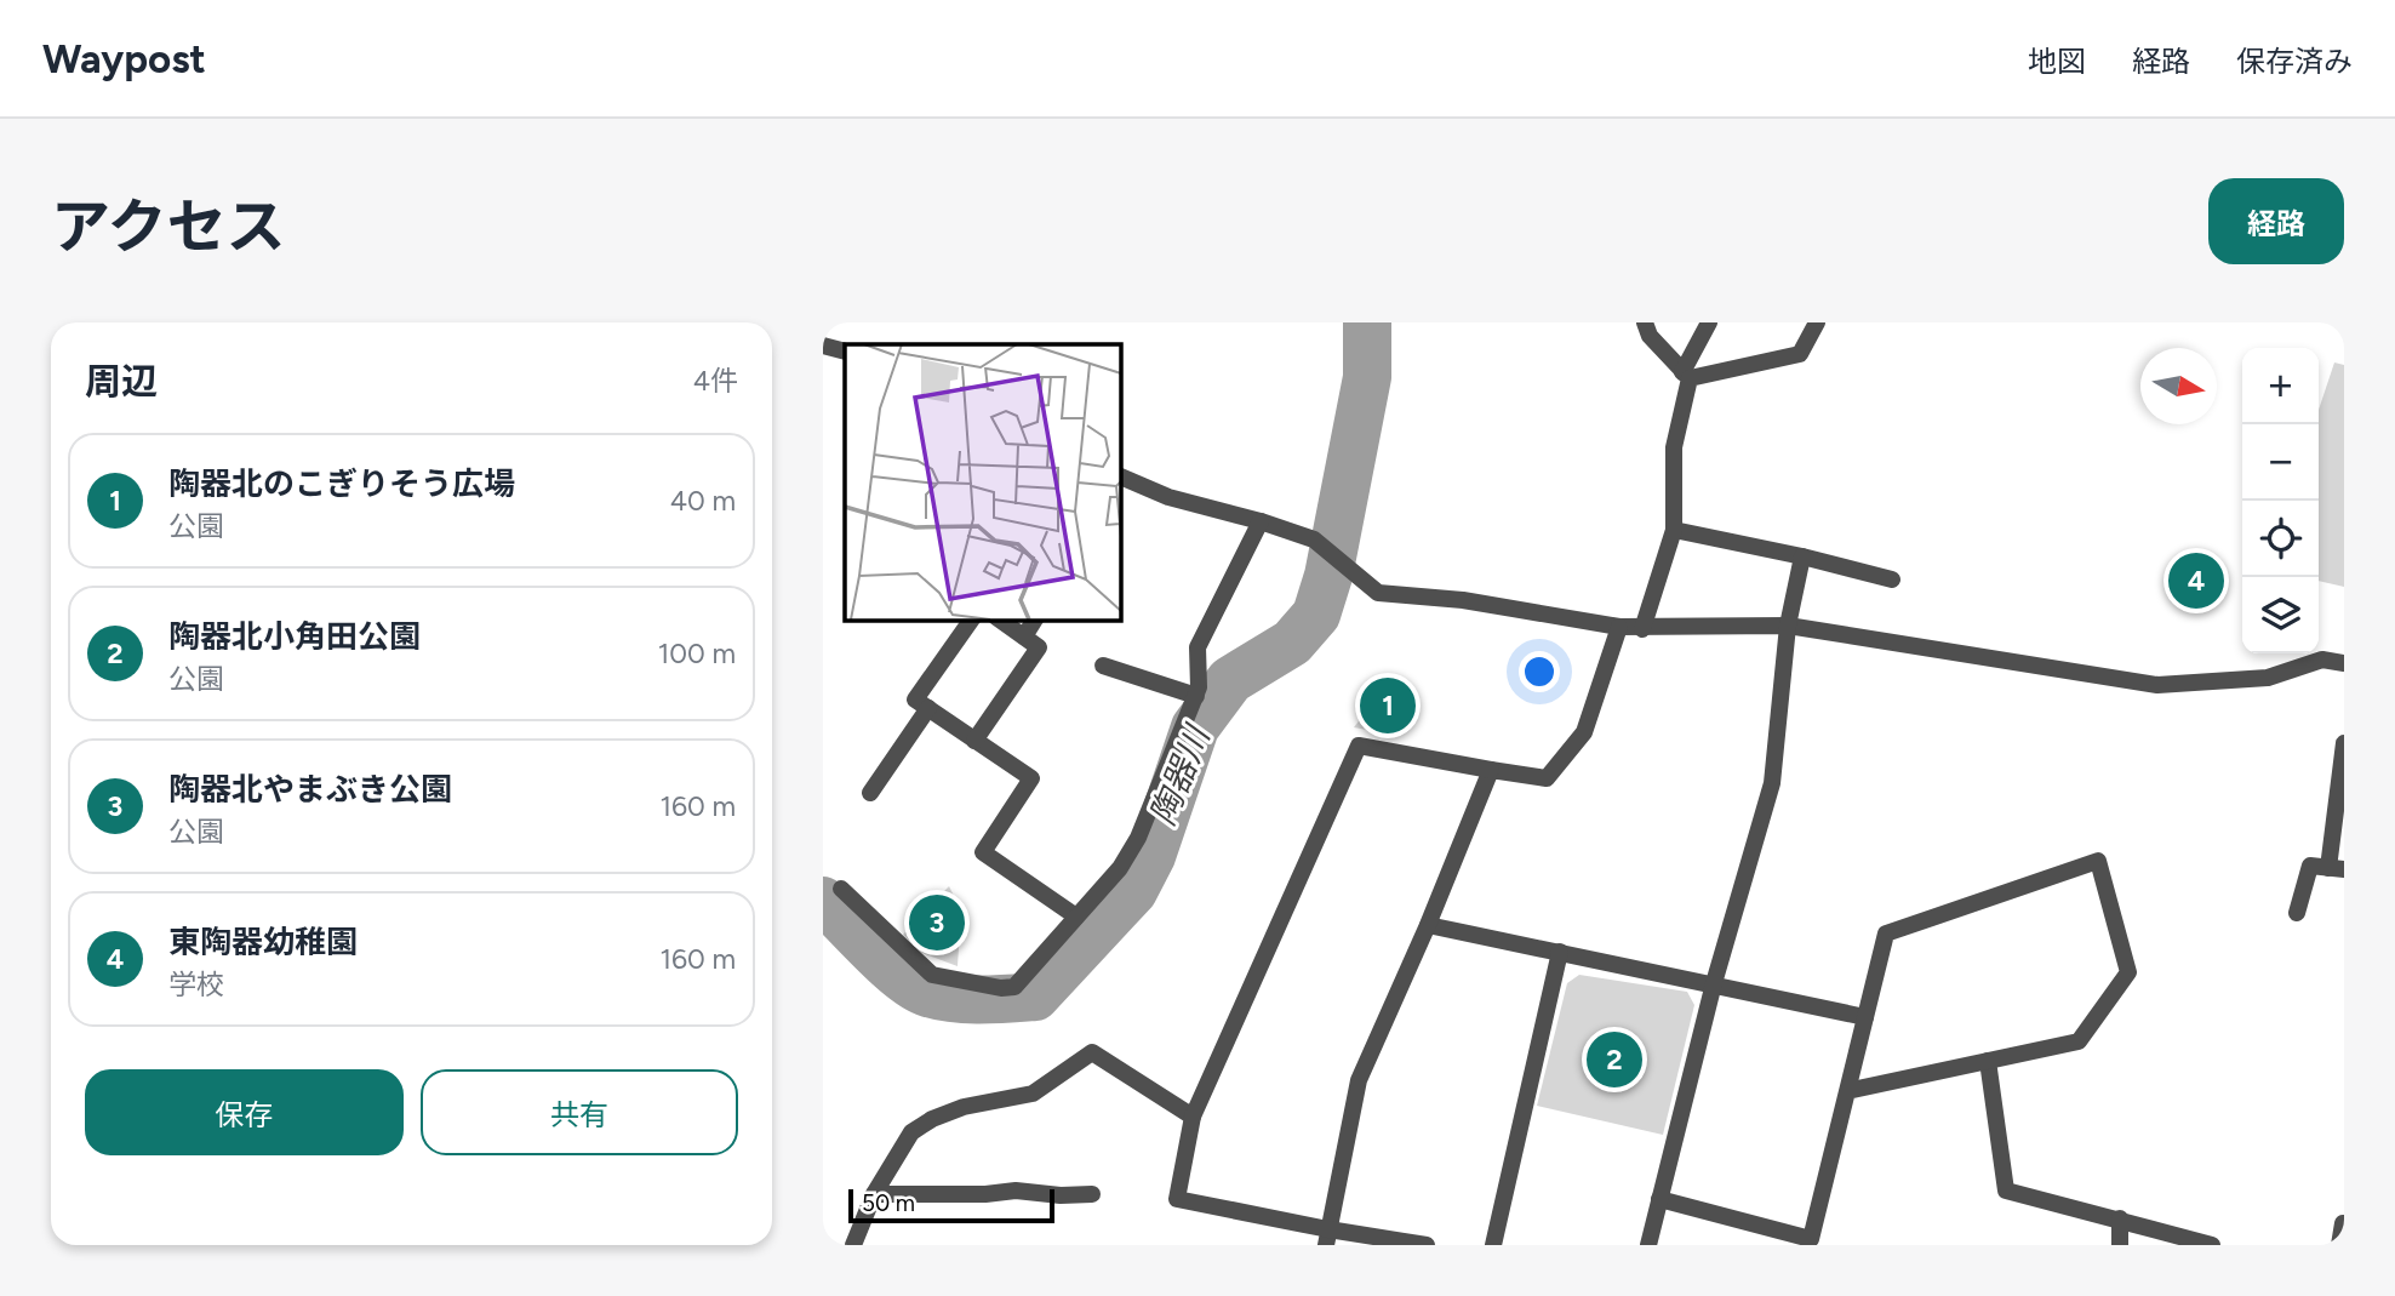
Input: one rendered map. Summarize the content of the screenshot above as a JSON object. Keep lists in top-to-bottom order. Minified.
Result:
{"water":["陶器川"],"scale_bar":"50 m","north":"right","page":{"header":"Waypost","nav":["地図","経路","保存済み"],"title":"アクセス","buttons":["経路",["保存","共有"]],"heading":["周辺","4件"],"map_buttons":["+","−"],"list":[{"mark":"1","name":"陶器北のこぎりそう広場","note":"公園","value":"40 m"},{"mark":"2","name":"陶器北小角田公園","note":"公園","value":"100 m"},{"mark":"3","name":"陶器北やまぶき公園","note":"公園","value":"160 m"},{"mark":"4","name":"東陶器幼稚園","note":"学校","value":"160 m"}],"pins":["4","1","3","2"],"scale":"50 m"}}
